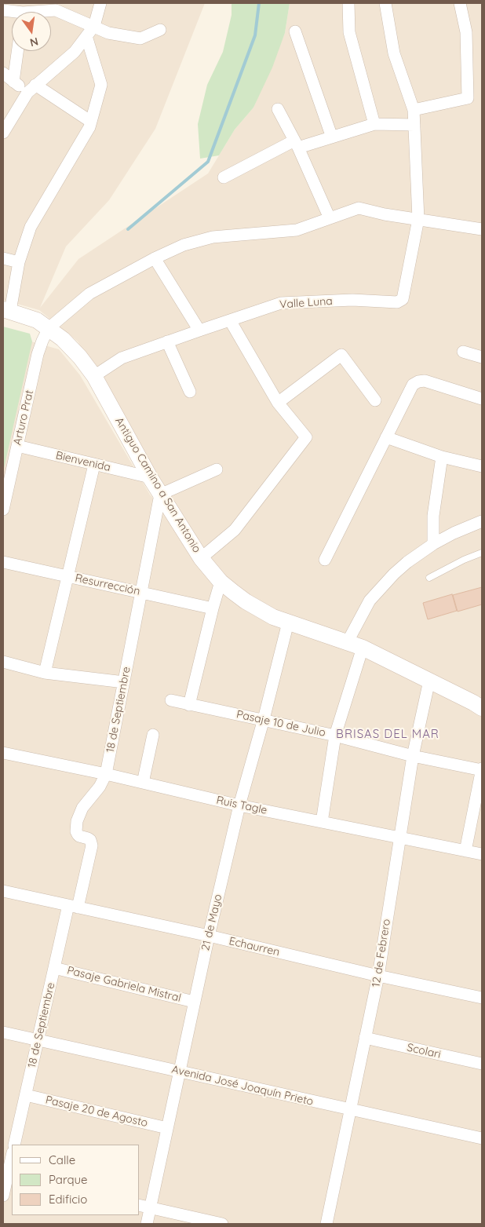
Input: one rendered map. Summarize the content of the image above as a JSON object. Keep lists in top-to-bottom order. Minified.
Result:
{"streets":{"street":["Valle Luna","Arturo Prat","Bienvenida","Antiguo Camino a San Antonio","Resurrección","18 de Septiembre","Pasaje 10 de Julio","Ruis Tagle","21 de Mayo","Echaurren","12 de Febrero","Pasaje Gabriela Mistral","Scolari","Avenida José Joaquín Prieto","Pasaje 20 de Agosto"]},"crossings":[["Valle Luna","Antiguo Camino a San Antonio"],["Arturo Prat","Bienvenida"],["Arturo Prat","Antiguo Camino a San Antonio"],["Bienvenida","Antiguo Camino a San Antonio"],["Antiguo Camino a San Antonio","18 de Septiembre"],["Antiguo Camino a San Antonio","21 de Mayo"],["Antiguo Camino a San Antonio","12 de Febrero"],["Resurrección","18 de Septiembre"],["18 de Septiembre","Ruis Tagle"],["18 de Septiembre","Echaurren"],["18 de Septiembre","Pasaje Gabriela Mistral"],["18 de Septiembre","Avenida José Joaquín Prieto"],["18 de Septiembre","Pasaje 20 de Agosto"],["Pasaje 10 de Julio","21 de Mayo"],["Pasaje 10 de Julio","12 de Febrero"],["Ruis Tagle","21 de Mayo"],["Ruis Tagle","12 de Febrero"],["21 de Mayo","Echaurren"],["21 de Mayo","Pasaje Gabriela Mistral"],["21 de Mayo","Avenida José Joaquín Prieto"],["21 de Mayo","Pasaje 20 de Agosto"],["Echaurren","12 de Febrero"],["12 de Febrero","Scolari"],["12 de Febrero","Avenida José Joaquín Prieto"]],"districts":["BRISAS DEL MAR"],"legend":["Calle","Parque","Edificio"],"north":"bottom"}
